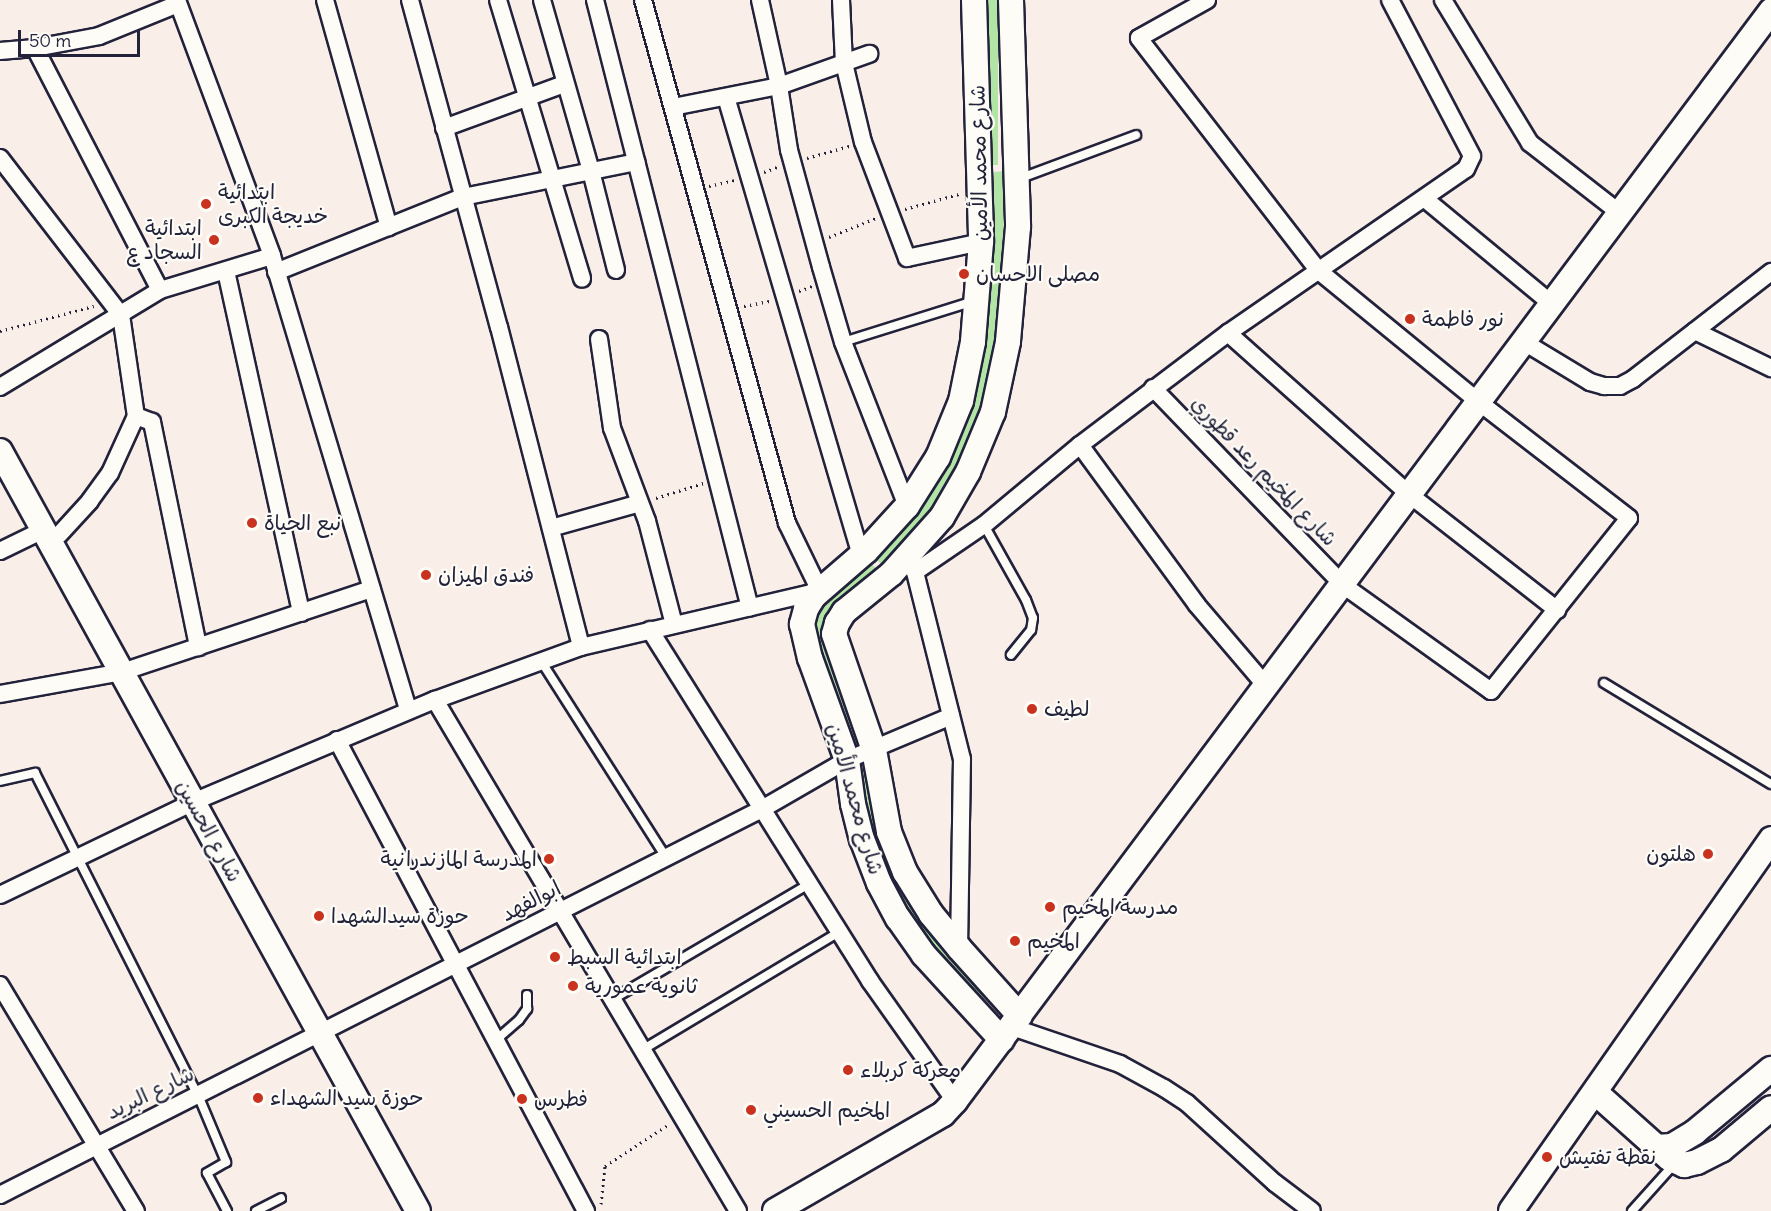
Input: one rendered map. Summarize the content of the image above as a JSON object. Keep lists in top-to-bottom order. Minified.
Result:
{"streets":{"main road":["شارع محمد الأمين","شارع الحسين"],"street":["شارع المخيم رعد قطوري","ابوالفهد","شارع البريد"]},"crossings":[["شارع محمد الأمين","ابوالفهد"],["شارع الحسين","ابوالفهد"],["شارع الحسين","شارع البريد"],["ابوالفهد","شارع البريد"]],"places":["ابتدائية خديجة الكبرى","ابتدائية السجاد ع","مصلى الاحسان","نور فاطمة","نبع الحياة","فندق الميزان","لطيف","هلتون","المدرسة المازندرانية","مدرسة المخيم","حوزة سيدالشهدا","المخيم","ابتدائية السبط","ثانوية عمورية","معركة كربلاء","حوزة سيد الشهداء","فطرس","المخيم الحسيني","نقطة تفتيش"],"scale_bar":"50 m"}
